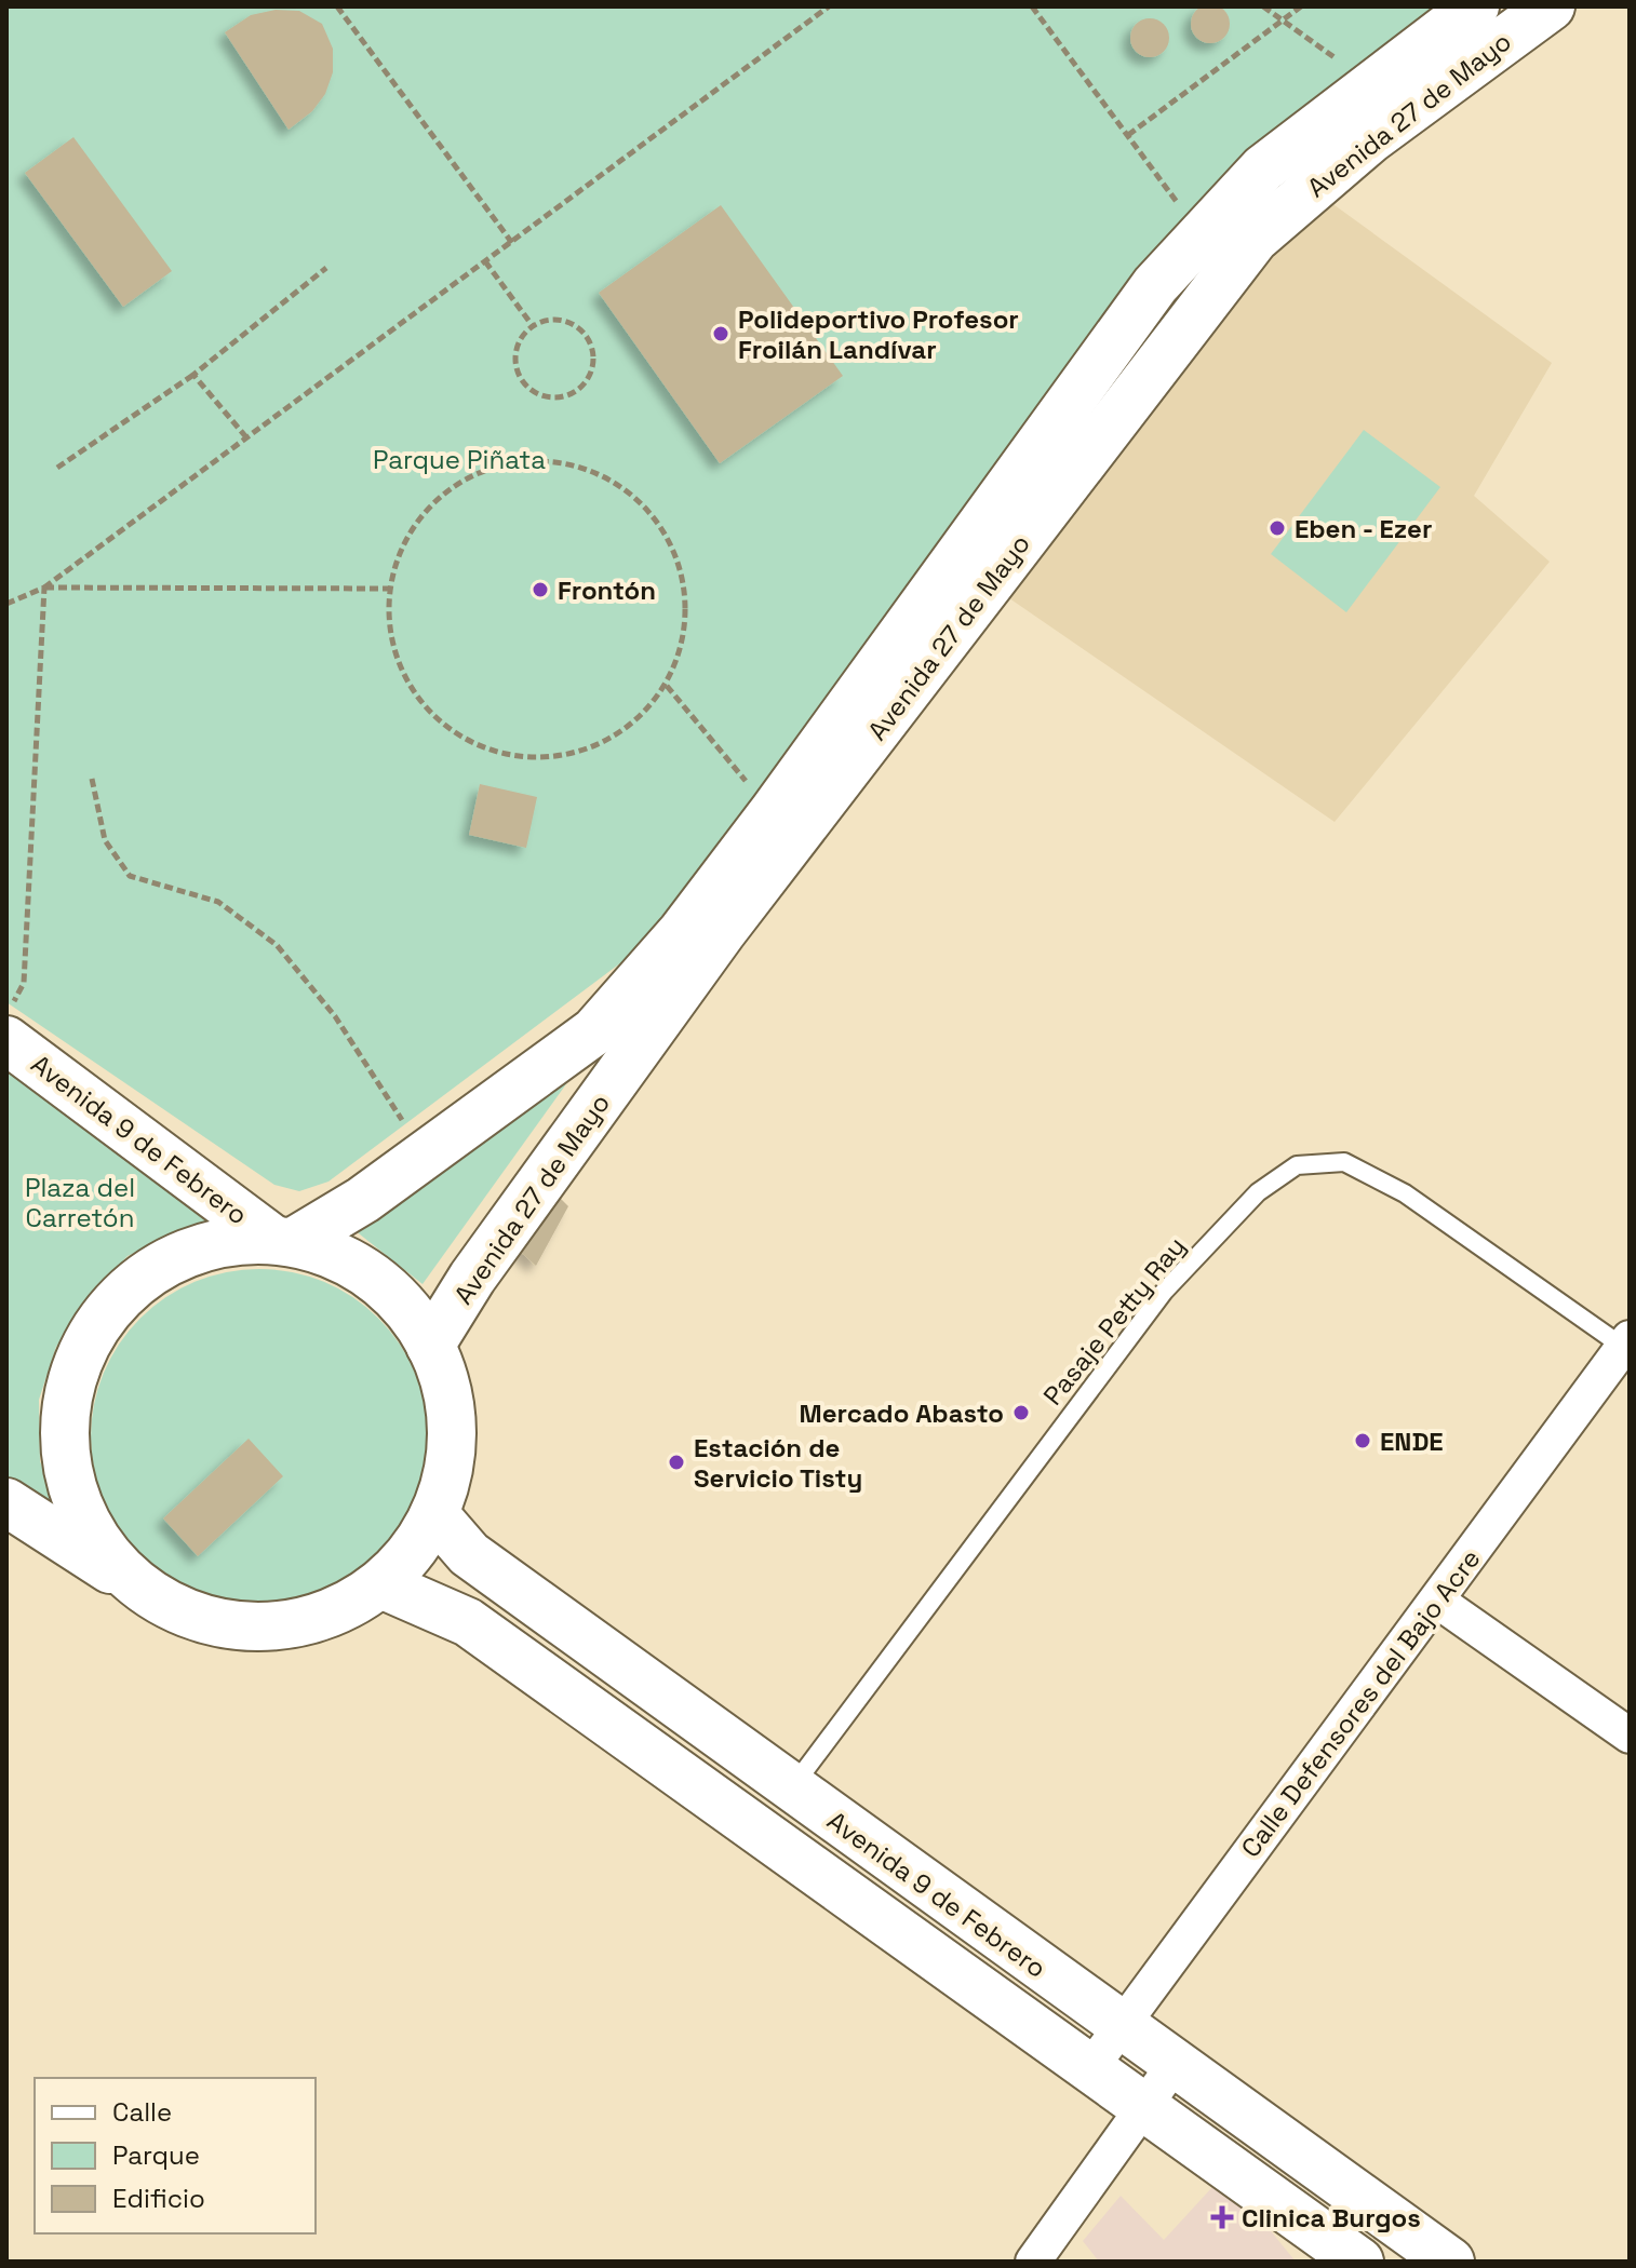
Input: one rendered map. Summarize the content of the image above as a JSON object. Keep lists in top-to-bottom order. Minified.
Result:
{"streets":{"main road":["Avenida 27 de Mayo","Avenida 9 de Febrero"],"street":["Calle Defensores del Bajo Acre"],"lane":["Pasaje Petty Ray"]},"crossings":[["Avenida 27 de Mayo","Avenida 9 de Febrero"],["Avenida 9 de Febrero","Pasaje Petty Ray"],["Avenida 9 de Febrero","Calle Defensores del Bajo Acre"],["Pasaje Petty Ray","Calle Defensores del Bajo Acre"]],"parks":["Parque Piñata","Plaza del Carretón"],"places":{"other":["Polideportivo Profesor Froilán Landívar","Eben - Ezer","Frontón","Mercado Abasto","ENDE","Estación de Servicio Tisty"],"health":["Clinica Burgos"]},"legend":["Calle","Parque","Edificio"]}
